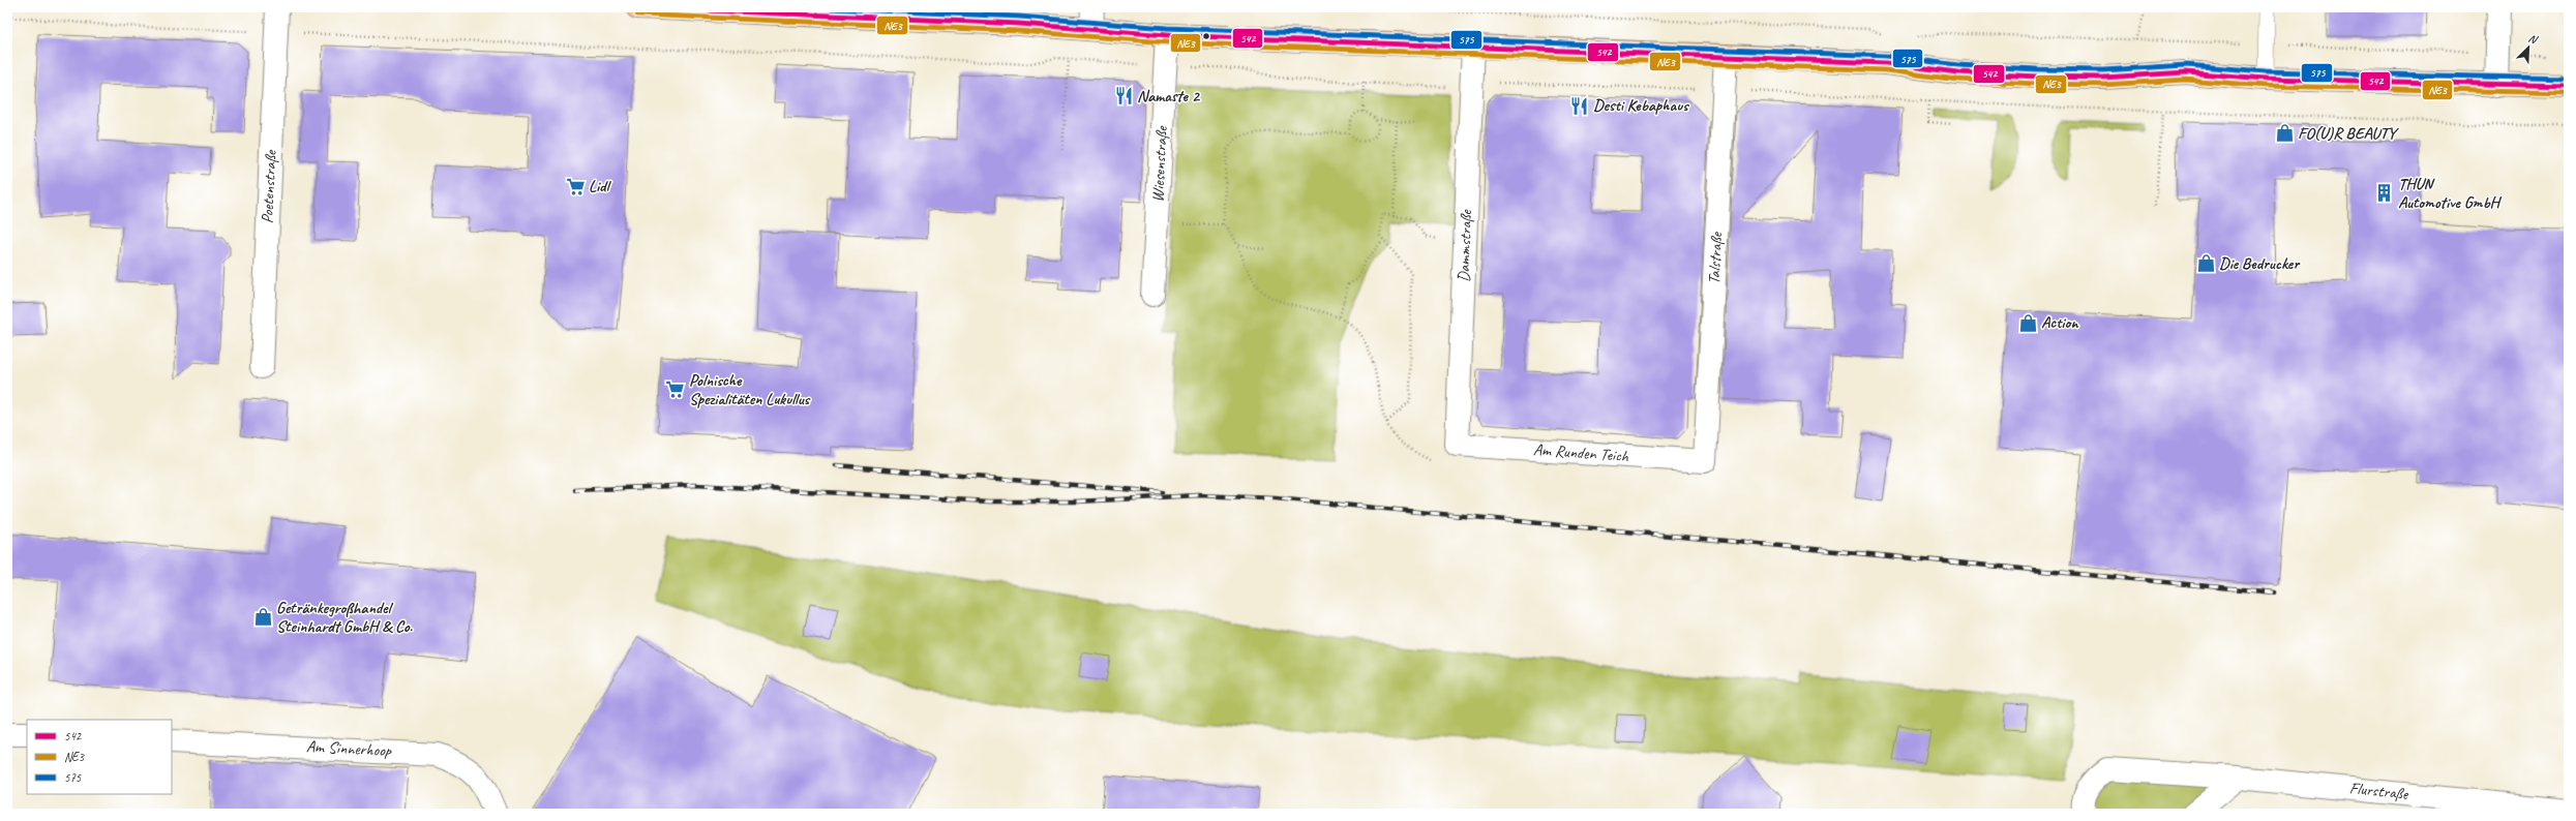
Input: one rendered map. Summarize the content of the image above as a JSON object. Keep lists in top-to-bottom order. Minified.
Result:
{"streets":{"street":["Wiesenstraße","Poetenstraße","Dammstraße","Talstraße","Am Runden Teich","Am Sinnerhoop","Flurstraße"]},"crossings":[["Dammstraße","Am Runden Teich"],["Talstraße","Am Runden Teich"]],"places":{"restaurant":["Namaste 2","Desti Kebaphaus"],"shop":["FO(U)R BEAUTY","Die Bedrucker","Action","Getränkegroßhandel Steinhardt GmbH & Co."],"supermarket":["Lidl","Polnische Spezialitäten Lukullus"],"building":["THUN Automotive GmbH"]},"lines":["transit line 542","transit line 575","transit line NE3"],"legend":["542","NE3","575"],"north":"top right"}
